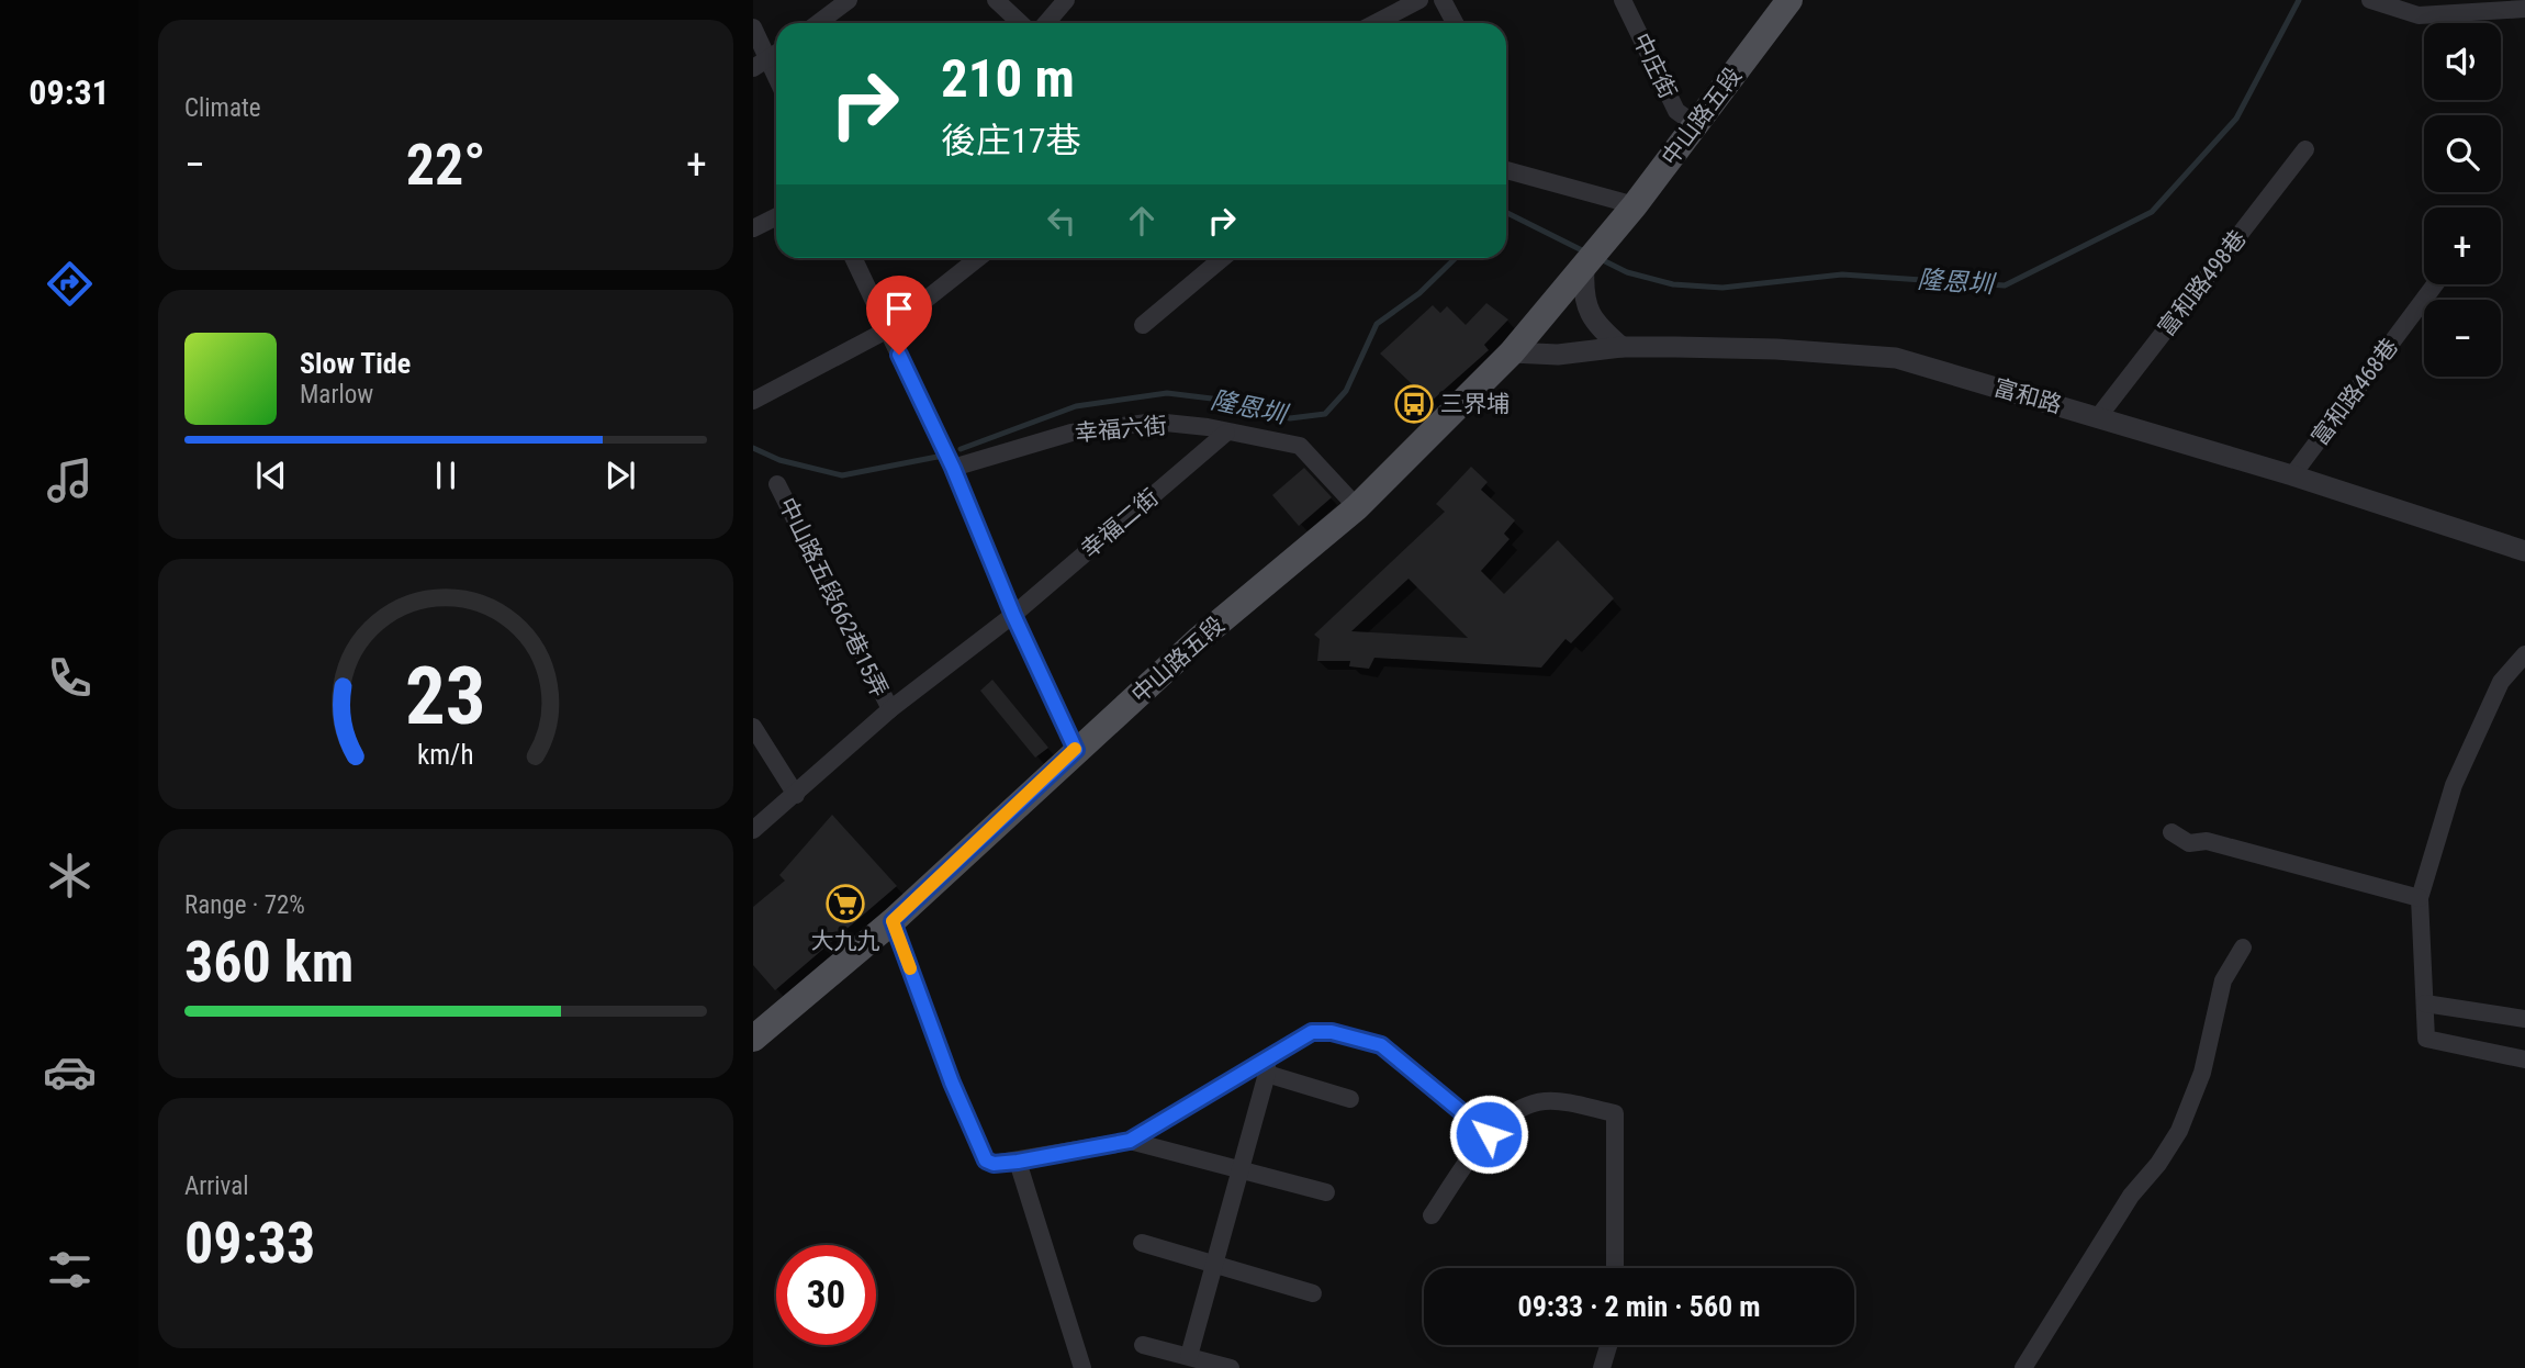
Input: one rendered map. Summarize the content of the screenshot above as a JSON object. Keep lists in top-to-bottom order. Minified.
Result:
{"streets":{"main road":["中山路五段"],"street":["中庄街","富和路498巷","富和路468巷","富和路","幸福六街","幸福二街","中山路五段662巷15弄"]},"crossings":[["中庄街","中山路五段"],["中山路五段","富和路"],["中山路五段","幸福六街"],["富和路498巷","富和路"],["富和路468巷","富和路"],["幸福六街","幸福二街"],["幸福二街","中山路五段662巷15弄"]],"water":["隆恩圳"],"places":{"bus stop":["三界埔"],"supermarket":["大九九"]},"page":{"tabs":"09:31","tile":["Climate",["Range · 72%","360 km"],["Arrival","09:33"]],"map_buttons":["+","−"],"turn":["210 m","後庄17巷"],"heat":["−","22°","+"],"song":["Slow Tide","Marlow"],"limit":"30","trip":"09:33 · 2 min · 560 m","gauge":["23","km/h"]}}
